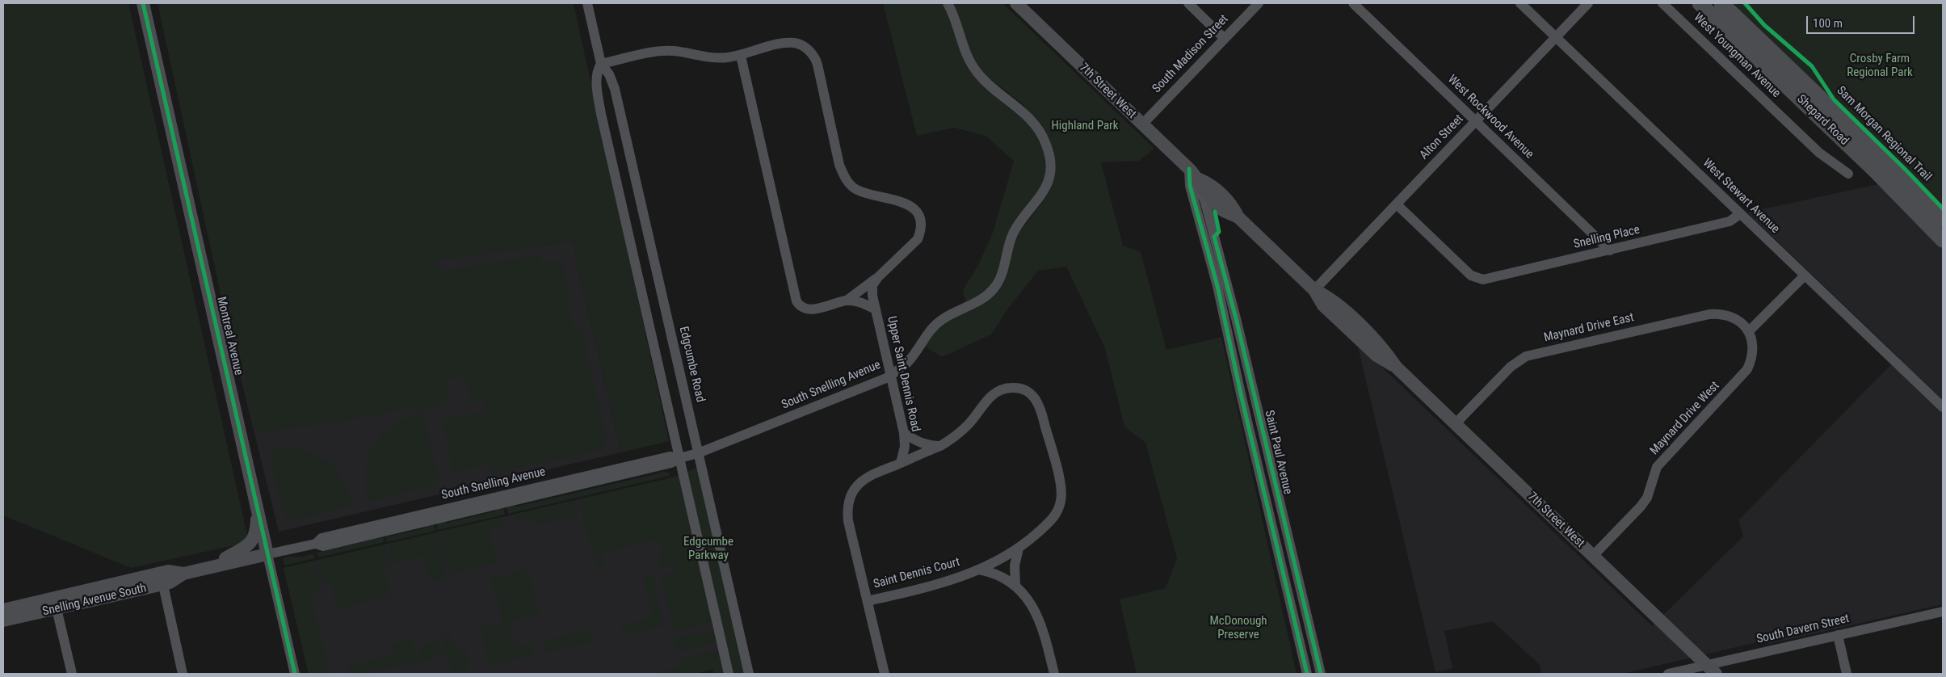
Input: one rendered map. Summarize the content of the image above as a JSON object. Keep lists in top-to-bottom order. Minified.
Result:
{"streets":{"highway":["Shepard Road"],"main road":["7th Street West","Montreal Avenue","Snelling Avenue South"],"street":["South Madison Street","West Youngman Avenue","West Rockwood Avenue","Alton Street","West Stewart Avenue","Snelling Place","Maynard Drive East","Edgcumbe Road","Upper Saint Dennis Road","South Snelling Avenue","Maynard Drive West","Saint Paul Avenue","Saint Dennis Court","South Davern Street"],"cycle path":["Sam Morgan Regional Trail"]},"crossings":[["South Madison Street","7th Street West"],["7th Street West","Alton Street"],["7th Street West","Maynard Drive East"],["7th Street West","Maynard Drive West"],["7th Street West","Saint Paul Avenue"],["7th Street West","South Davern Street"],["West Rockwood Avenue","Alton Street"],["West Rockwood Avenue","Snelling Place"],["Alton Street","West Stewart Avenue"],["Alton Street","Snelling Place"],["West Stewart Avenue","Snelling Place"],["Maynard Drive East","Maynard Drive West"],["Montreal Avenue","South Snelling Avenue"],["Montreal Avenue","Snelling Avenue South"],["Edgcumbe Road","South Snelling Avenue"],["Upper Saint Dennis Road","South Snelling Avenue"],["Upper Saint Dennis Road","Saint Dennis Court"],["South Snelling Avenue","Snelling Avenue South"]],"parks":["Crosby Farm Regional Park","Highland Park","Edgcumbe Parkway","McDonough Preserve"],"scale_bar":"100 m"}
